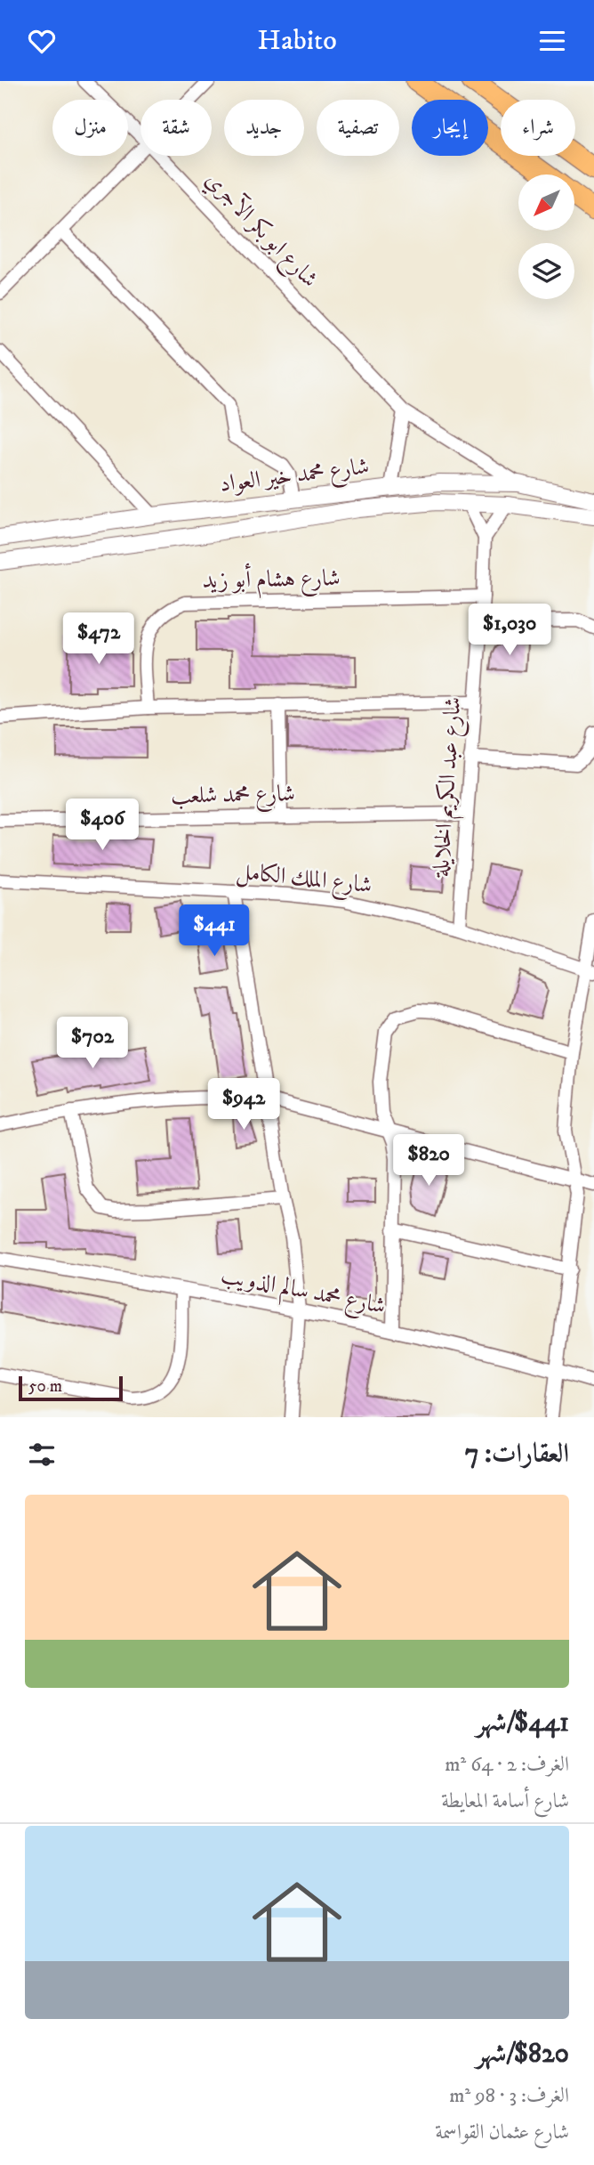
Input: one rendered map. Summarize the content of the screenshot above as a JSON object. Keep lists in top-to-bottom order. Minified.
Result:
{"streets":{"street":["شارع ابو بكر الآجري","شارع محمد خير العواد","شارع هشام أبو زيد","شارع عبد الكريم الخلايلة","شارع محمد شلعب","شارع الملك الكامل","شارع محمد سالم الذويب"]},"crossings":[["شارع ابو بكر الآجري","شارع محمد خير العواد"],["شارع محمد خير العواد","شارع عبد الكريم الخلايلة"],["شارع هشام أبو زيد","شارع عبد الكريم الخلايلة"],["شارع عبد الكريم الخلايلة","شارع محمد شلعب"],["شارع عبد الكريم الخلايلة","شارع الملك الكامل"]],"scale_bar":"50 m","north":"bottom left","page":{"header":"Habito","chip":["شراء","إيجار","تصفية","جديد","شقة","منزل"],"price":["$1,030","$472","$406","$441","$702","$942","$820"],"scale":"50 m","heading":"العقارات: 7","list":[{"name":"$441/شهر","note":"الغرف: 2 · 64 m² · شارع أسامة المعايطة"},{"name":"$820/شهر","note":"الغرف: 3 · 98 m² · شارع عثمان القواسمة"}]}}
